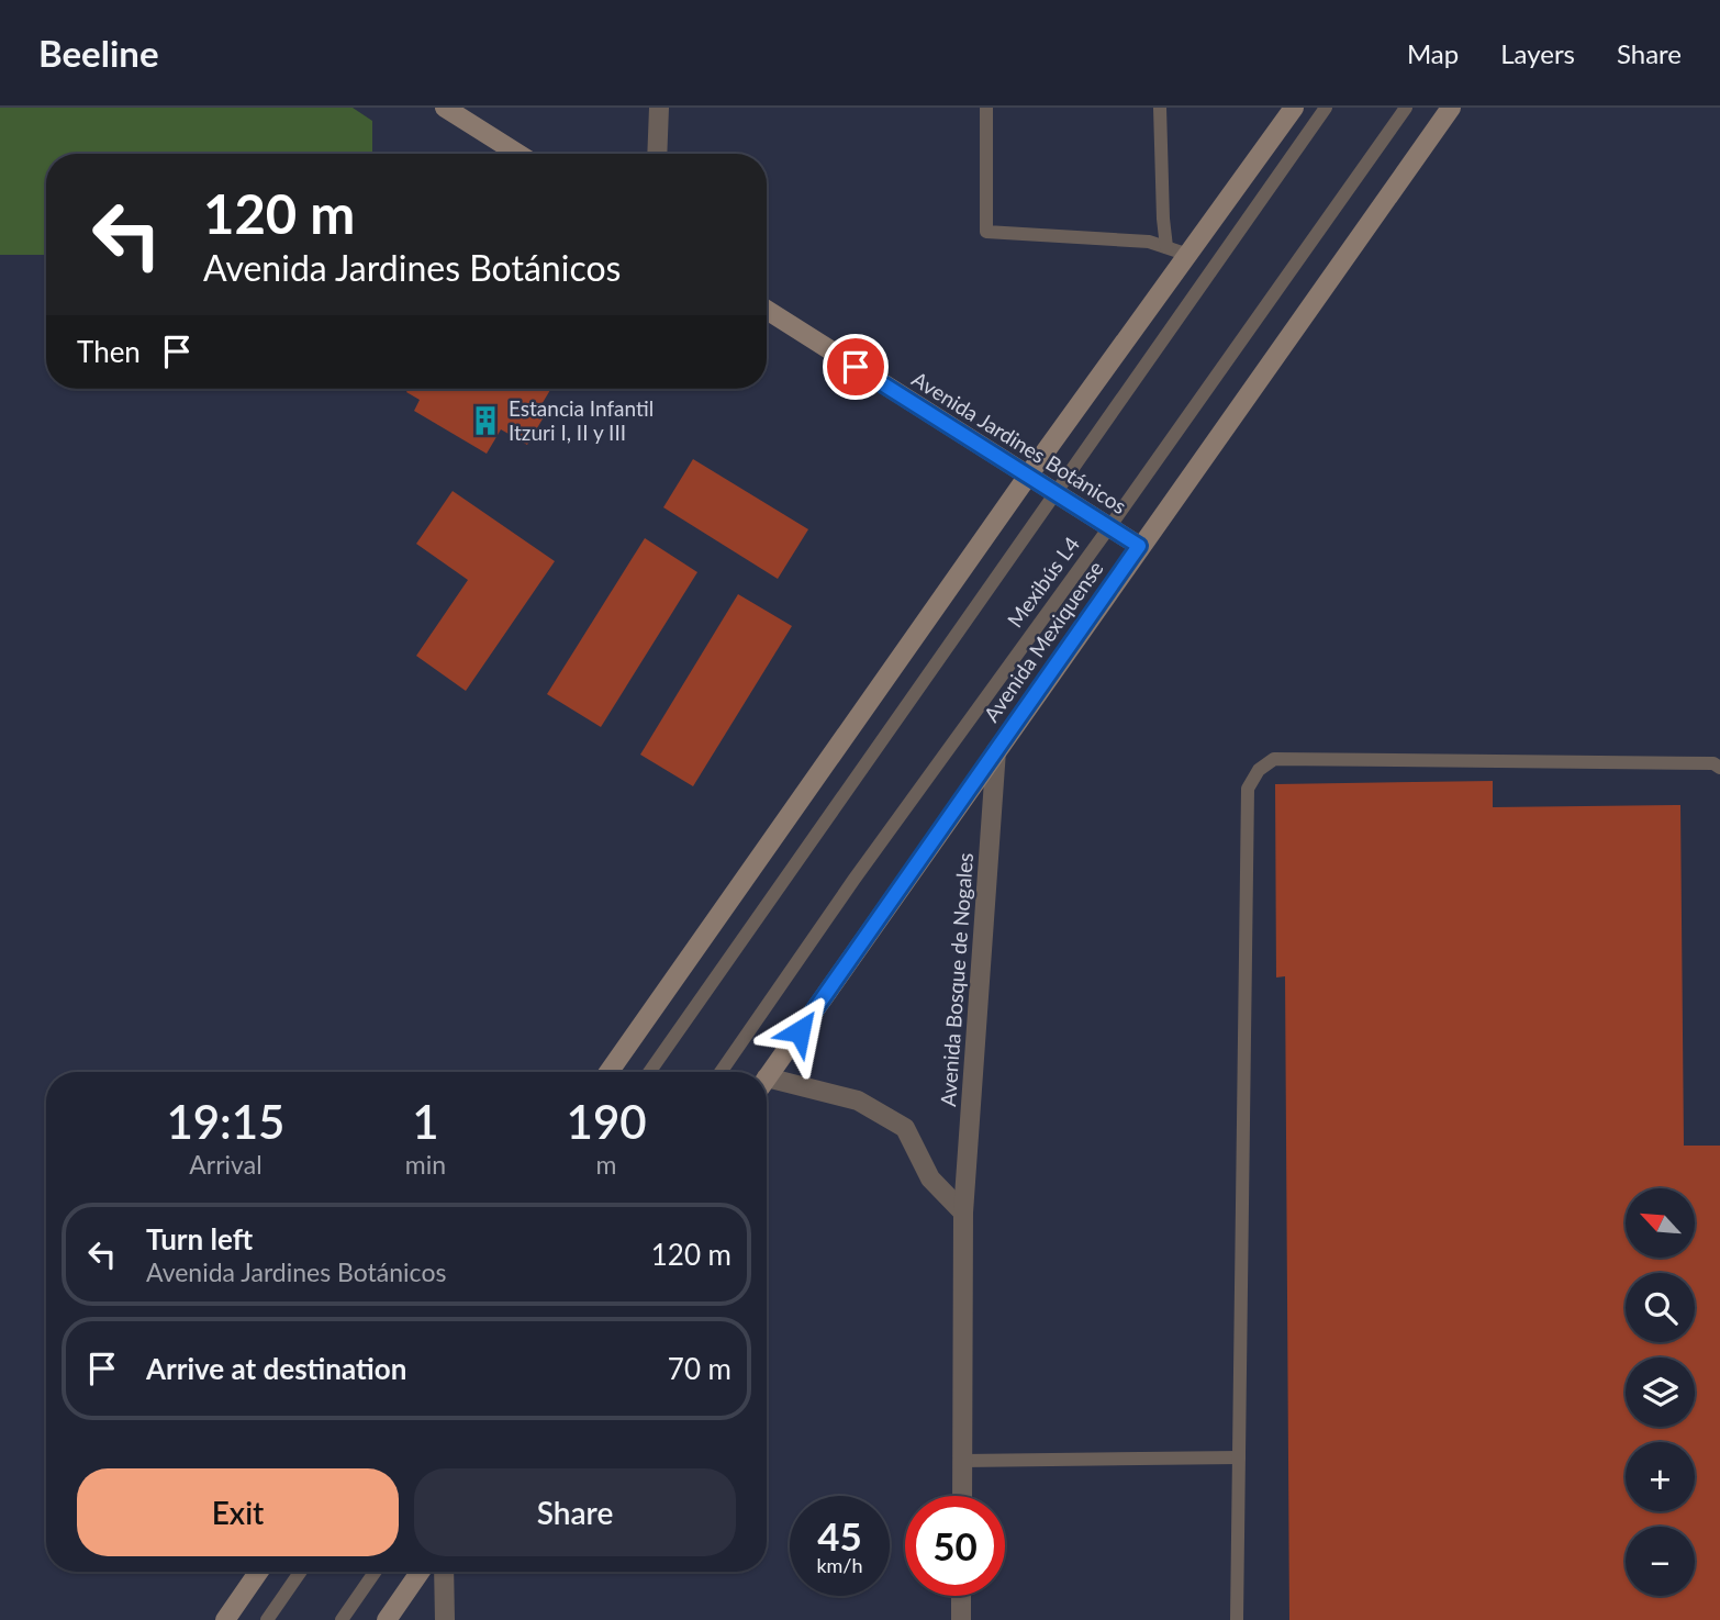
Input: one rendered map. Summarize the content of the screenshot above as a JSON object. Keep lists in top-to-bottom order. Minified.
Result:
{"streets":{"main road":["Avenida Jardines Botánicos","Avenida Mexiquense"],"street":["Avenida Bosque de Nogales"],"lane":["Mexibús L4"]},"crossings":[["Avenida Jardines Botánicos","Mexibús L4"],["Avenida Jardines Botánicos","Avenida Mexiquense"],["Avenida Mexiquense","Avenida Bosque de Nogales"]],"places":{"building":["Estancia Infantil Itzuri I, II y III"]},"north":"top left","page":{"header":"Beeline","nav":["Map","Layers","Share"],"turn":["120 m","Avenida Jardines Botánicos"],"then":"Then","eta":["19:15","Arrival","1","min","190","m"],"map_buttons":["+","−"],"list":[{"name":"Turn left","note":"Avenida Jardines Botánicos","value":"120 m"},{"name":"Arrive at destination","value":"70 m"}],"buttons":["Exit","Share"],"speed":"45 km/h","limit":"50"}}
